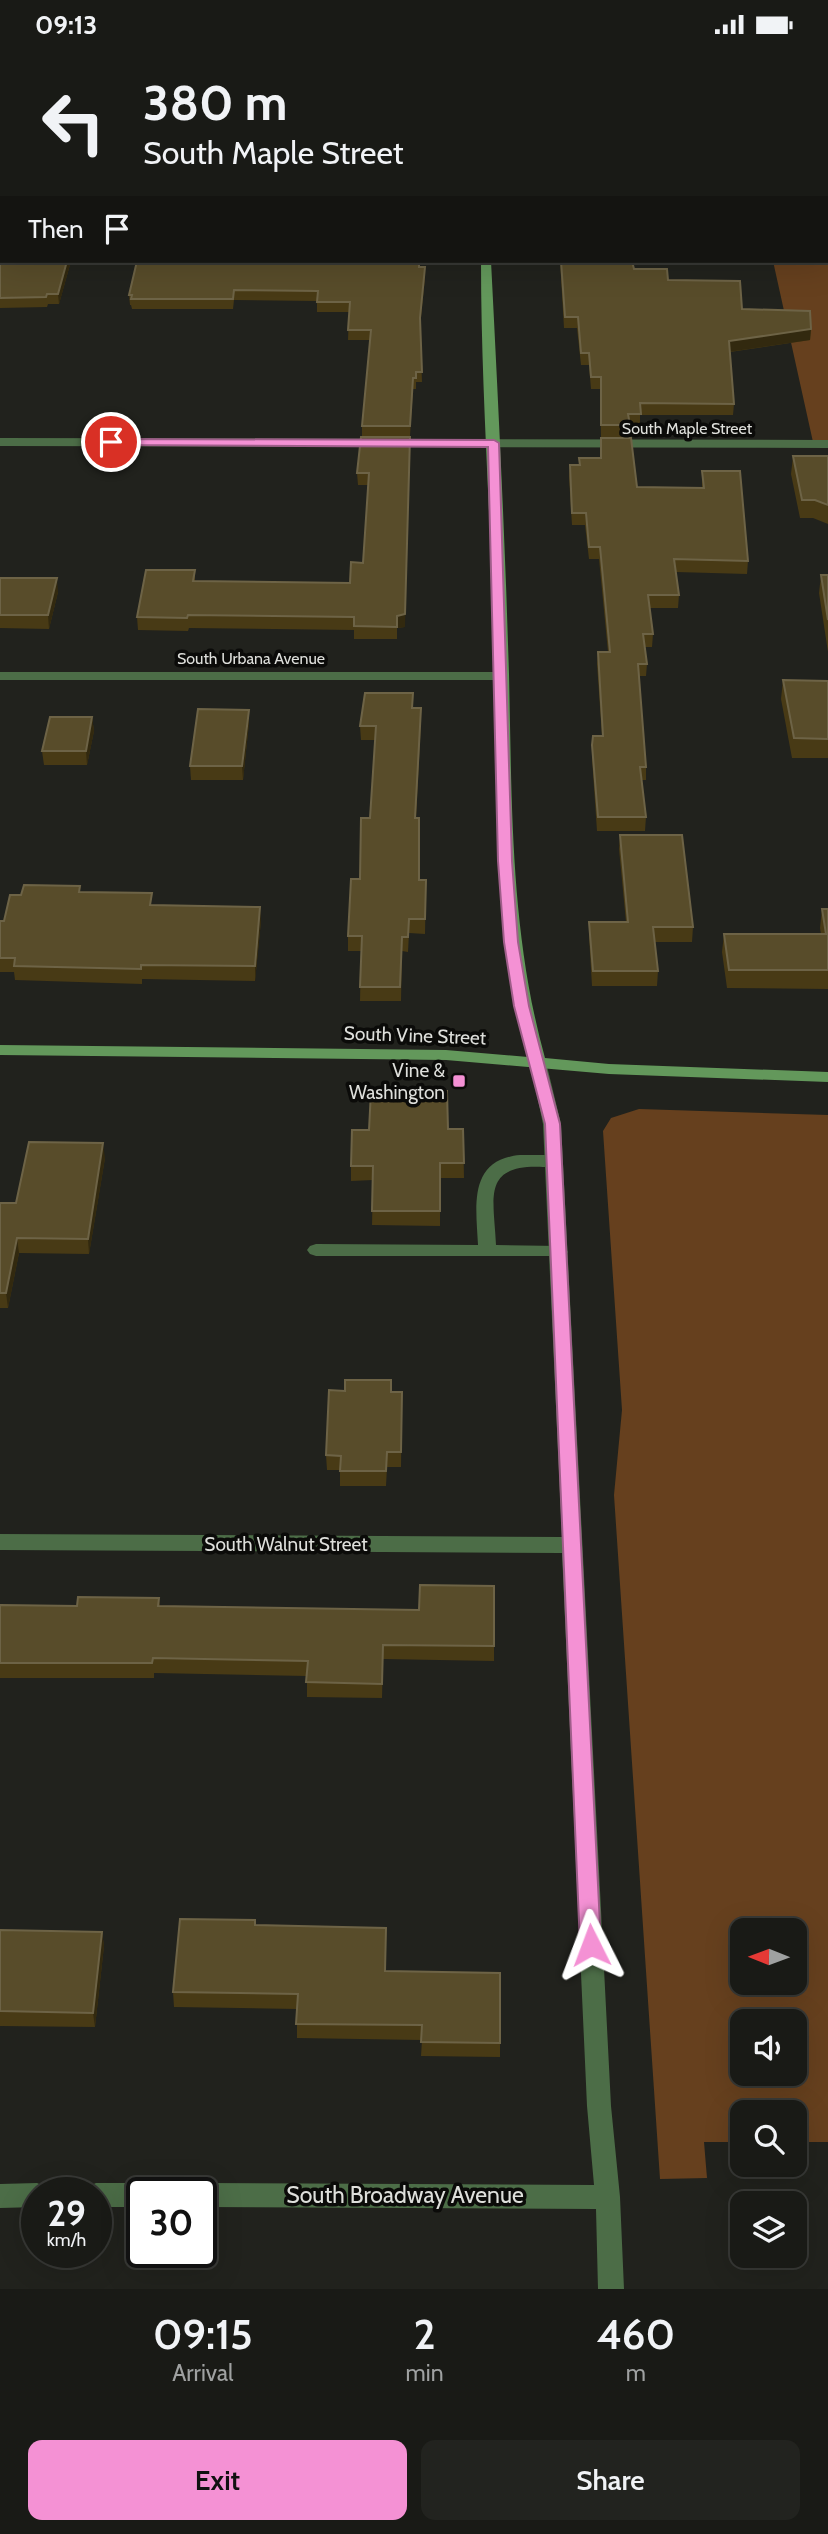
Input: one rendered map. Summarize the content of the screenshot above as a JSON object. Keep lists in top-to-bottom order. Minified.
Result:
{"streets":{"main road":["South Vine Street"],"street":["South Maple Street","South Urbana Avenue","South Walnut Street","South Broadway Avenue"]},"places":{"transit":["Vine & Washington"]},"north":"left","page":{"status":"09:13","turn":["380 m","South Maple Street"],"then":"Then","speed":"29 km/h","limit":"30","eta":["09:15","Arrival","2","min","460","m"],"buttons":["Exit","Share"]}}
